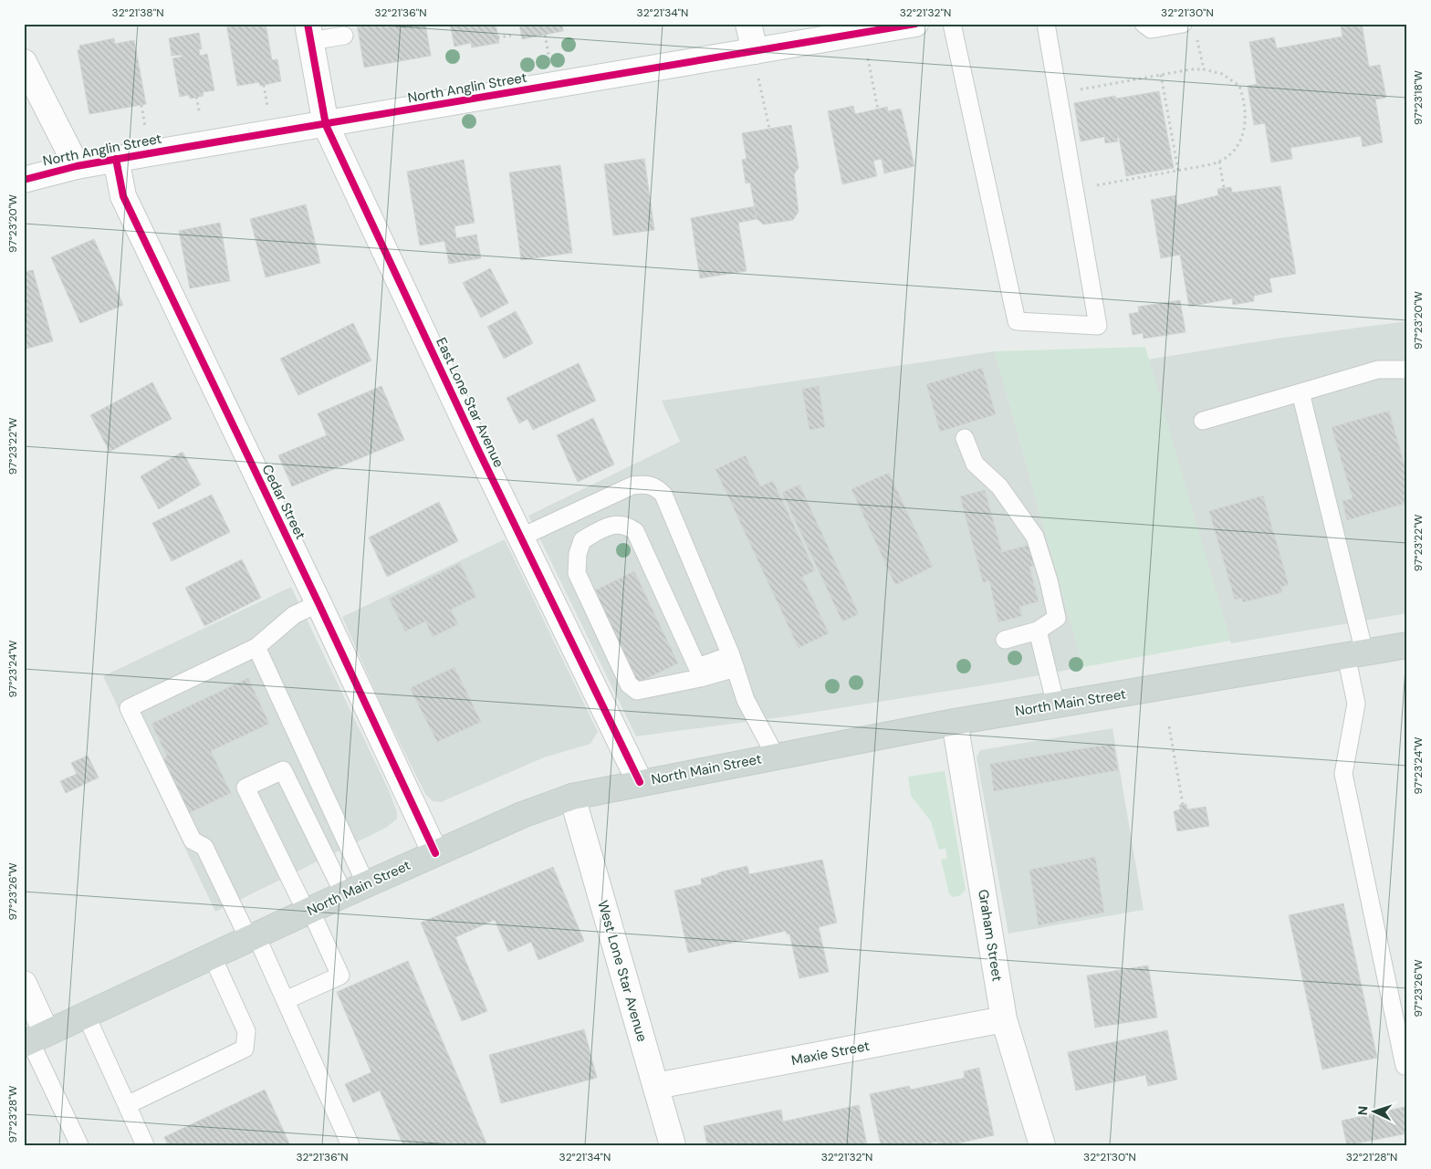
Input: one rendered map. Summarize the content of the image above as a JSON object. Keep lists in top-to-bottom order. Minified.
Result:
{"streets":{"main road":["North Main Street"],"street":["North Anglin Street","East Lone Star Avenue","Cedar Street","Graham Street","West Lone Star Avenue","Maxie Street"]},"crossings":[["North Anglin Street","East Lone Star Avenue"],["North Anglin Street","Cedar Street"],["East Lone Star Avenue","North Main Street"],["Cedar Street","North Main Street"],["North Main Street","Graham Street"],["North Main Street","West Lone Star Avenue"],["Graham Street","Maxie Street"],["West Lone Star Avenue","Maxie Street"]],"north":"left","coordinates":["32°21'38\"N","32°21'36\"N","32°21'34\"N","32°21'32\"N","32°21'30\"N","97°23'18\"W","97°23'20\"W","97°23'22\"W","97°23'24\"W","97°23'26\"W","97°23'28\"W","32°21'28\"N"]}
